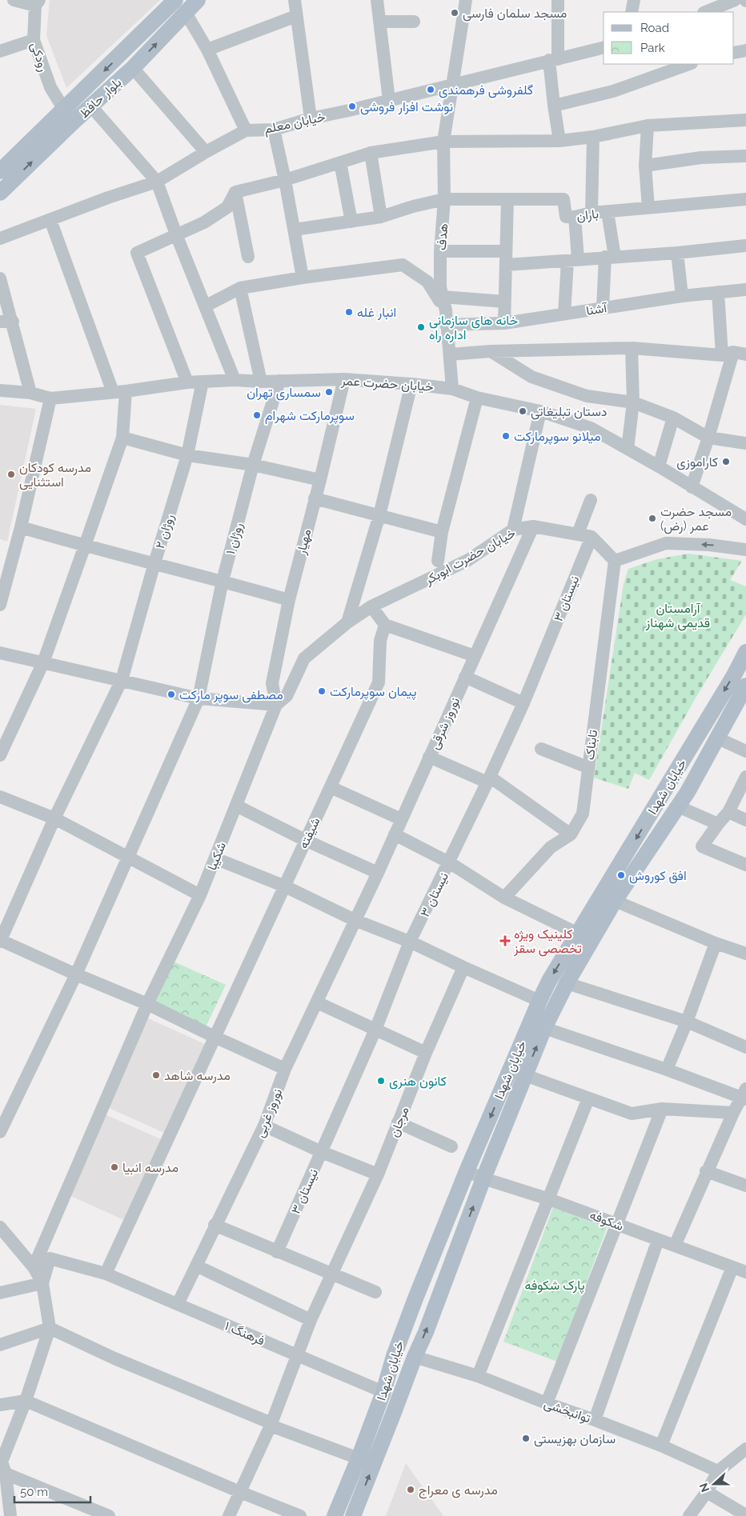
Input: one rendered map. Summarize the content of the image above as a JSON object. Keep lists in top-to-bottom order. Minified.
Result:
{"streets":{"main road":["بلوار حافظ","خیابان شهدا"],"street":["رودکی","خیابان معلم","باران","هدف","آشنا","خیابان حضرت عمر","روژان ۲","روژان ۱","مهیار","خیابان حضرت ابوبکر","نیستان ۳","نوروز شرقی","تابناک","شیفته","شکیبا","نوروز غربی","مرجان","شکوفه","فرهنگ ۱","توانبخشی"]},"crossings":[["رودکی","بلوار حافظ"],["خیابان معلم","هدف"],["باران","هدف"],["هدف","آشنا"],["هدف","خیابان حضرت عمر"],["خیابان حضرت عمر","روژان ۲"],["خیابان حضرت عمر","روژان ۱"],["خیابان حضرت عمر","مهیار"],["مهیار","خیابان حضرت ابوبکر"],["مهیار","شکیبا"],["خیابان حضرت ابوبکر","نیستان ۳"],["خیابان حضرت ابوبکر","نوروز شرقی"],["خیابان حضرت ابوبکر","تابناک"],["خیابان حضرت ابوبکر","شکیبا"],["نوروز شرقی","نوروز غربی"],["خیابان شهدا","شکوفه"],["خیابان شهدا","فرهنگ ۱"],["خیابان شهدا","توانبخشی"],["شیفته","فرهنگ ۱"],["نوروز غربی","فرهنگ ۱"],["مرجان","فرهنگ ۱"]],"parks":["آرامستان قدیمی شهناز","پارک شکوفه"],"places":{"other":["مسجد سلمان فارسی","گلفروشی فرهمندی","نوشت افزار فروشی","انبار غله","خانه های سازمانی اداره راه","سمساری تهران","دستان تبلیغاتی","سوپرمارکت شهرام","میلانو سوپرمارکت","کاراموزی","مدرسه کودکان استثنایی","مسجد حضرت عمر (رض)","پیمان سوپرمارکت","مصطفی سوپر مارکت","افق کوروش","مدرسه شاهد","کانون هنری","مدرسه انبیا","سازمان بهزیستی","مدرسه ی معراج"],"health":["کلینیک ویژه تخصصی سقز"]},"legend":["Road","Park"],"scale_bar":"50 m","north":"left"}
